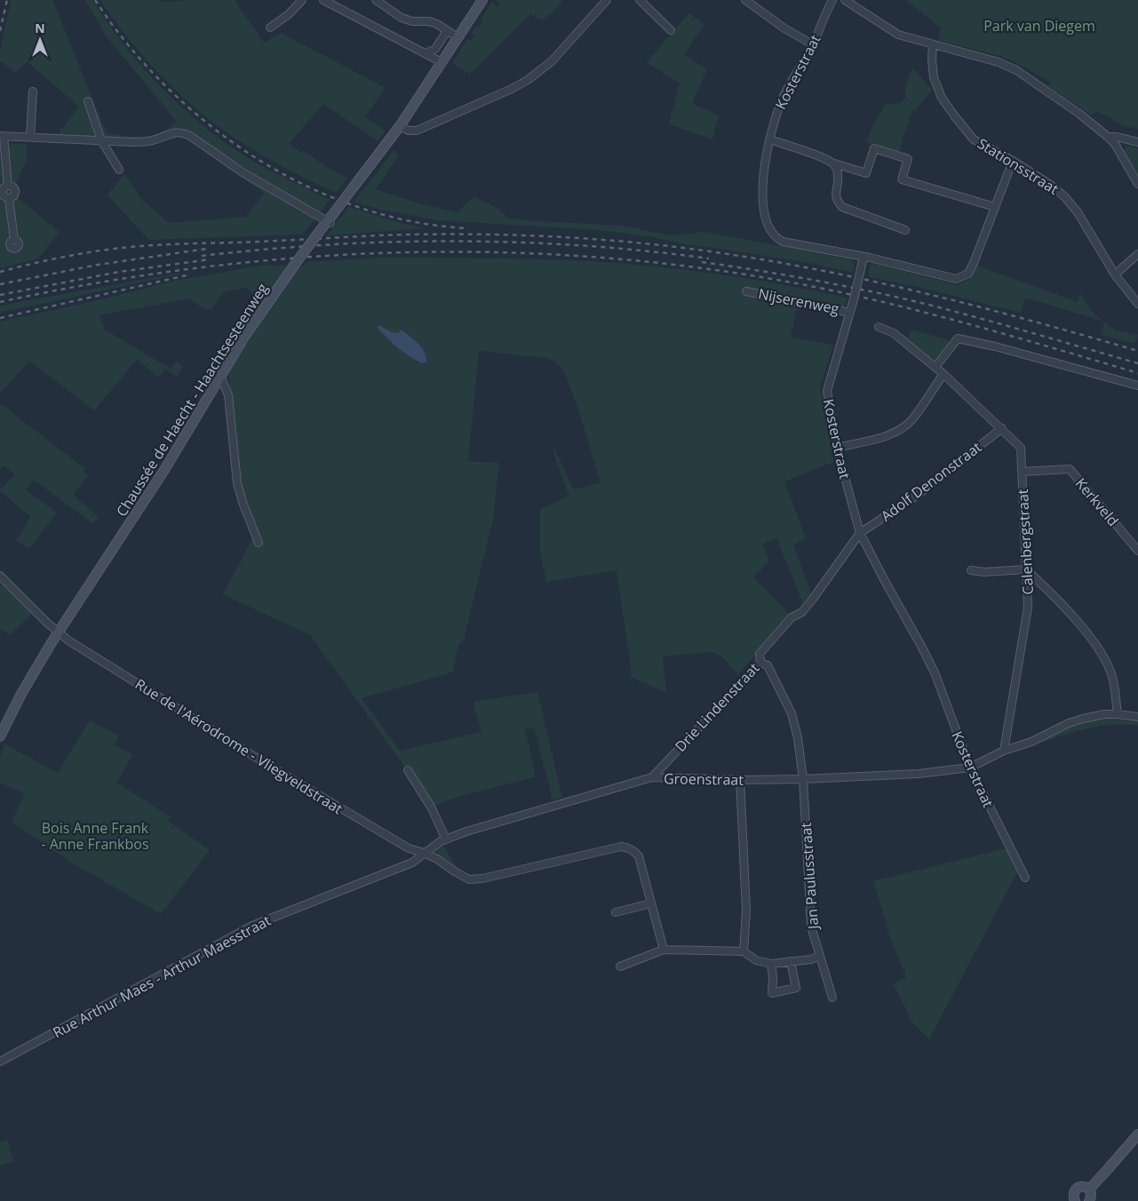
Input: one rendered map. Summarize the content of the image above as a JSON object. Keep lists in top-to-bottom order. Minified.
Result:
{"streets":{"main road":["Chaussée de Haecht - Haachtsesteenweg"],"street":["Kosterstraat","Stationsstraat","Nijserenweg","Adolf Denonstraat","Kerkveld","Calenbergstraat","Drie Lindenstraat","Rue de l'Aérodrome - Vliegveldstraat","Groenstraat","Jan Paulusstraat","Rue Arthur Maes - Arthur Maesstraat"]},"crossings":[["Kosterstraat","Nijserenweg"],["Kosterstraat","Adolf Denonstraat"],["Kosterstraat","Drie Lindenstraat"],["Kosterstraat","Groenstraat"],["Chaussée de Haecht - Haachtsesteenweg","Rue de l'Aérodrome - Vliegveldstraat"],["Adolf Denonstraat","Calenbergstraat"],["Adolf Denonstraat","Drie Lindenstraat"],["Kerkveld","Calenbergstraat"],["Calenbergstraat","Groenstraat"],["Drie Lindenstraat","Groenstraat"],["Drie Lindenstraat","Jan Paulusstraat"],["Rue de l'Aérodrome - Vliegveldstraat","Rue Arthur Maes - Arthur Maesstraat"],["Groenstraat","Jan Paulusstraat"],["Groenstraat","Rue Arthur Maes - Arthur Maesstraat"]],"parks":["Park van Diegem","Bois Anne Frank - Anne Frankbos"],"north":"top"}
